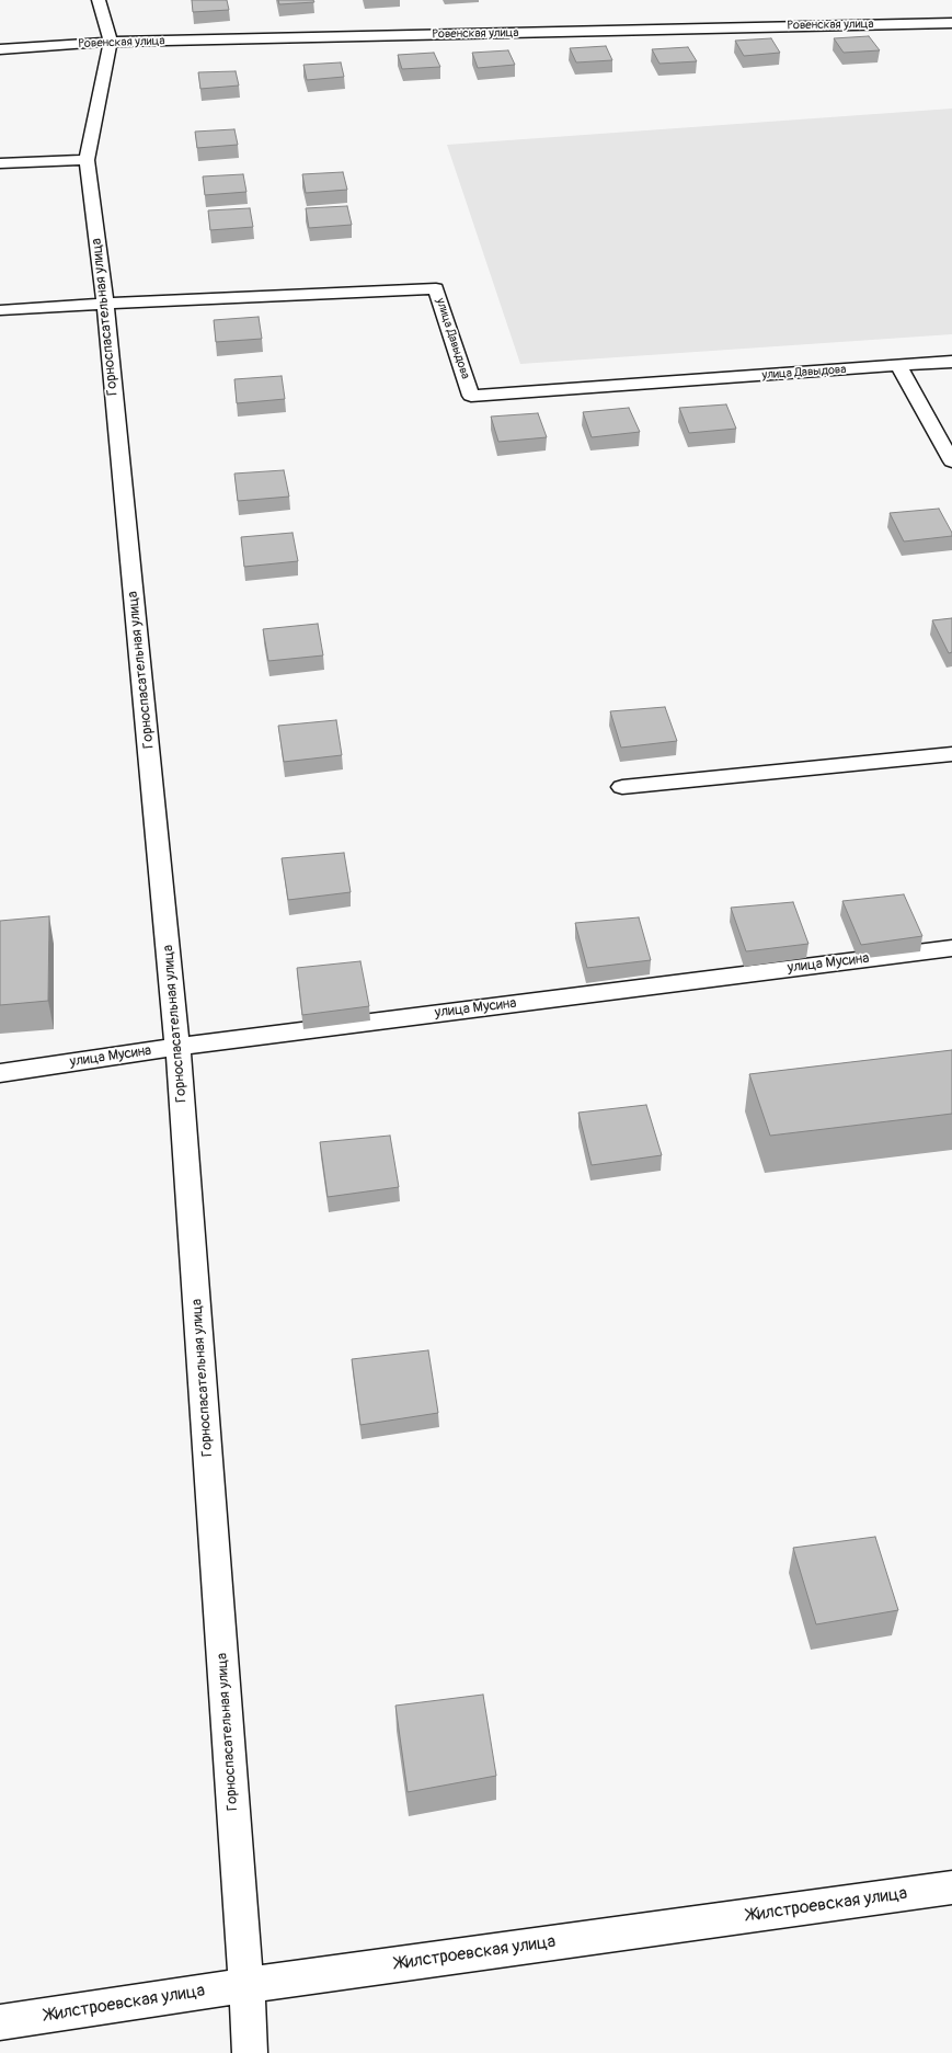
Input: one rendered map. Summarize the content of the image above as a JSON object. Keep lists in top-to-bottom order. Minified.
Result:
{"streets":{"street":["Ровенская улица","Горноспасательная улица","улица Давыдова","улица Мусина","Жилстроевская улица"]},"crossings":[["Ровенская улица","Горноспасательная улица"],["Горноспасательная улица","улица Давыдова"],["Горноспасательная улица","улица Мусина"],["Горноспасательная улица","Жилстроевская улица"]]}
